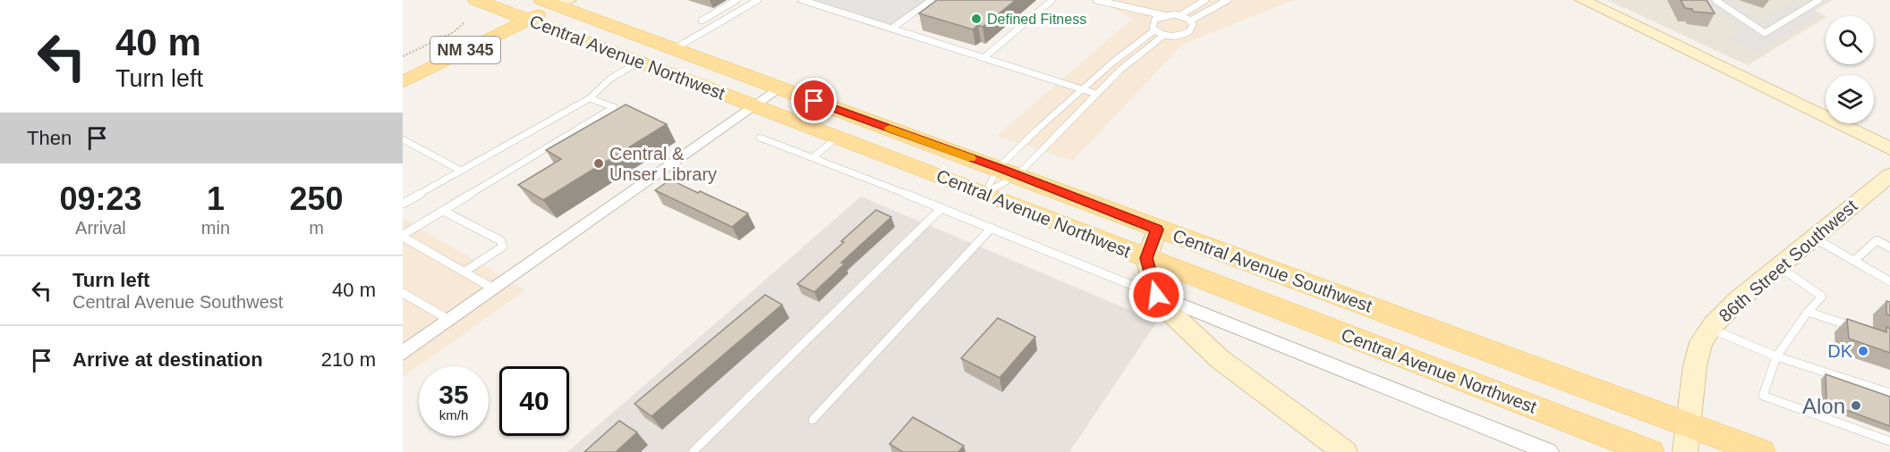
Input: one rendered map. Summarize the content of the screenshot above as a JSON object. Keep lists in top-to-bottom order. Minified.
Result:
{"streets":{"main road":["NM 345","Central Avenue Northwest","Central Avenue Southwest"],"street":["86th Street Southwest"]},"crossings":[["NM 345","Central Avenue Northwest"],["NM 345","Central Avenue Southwest"],["86th Street Southwest","Central Avenue Southwest"]],"places":["Defined Fitness","Central & Unser Library","DK","Alon"],"page":{"turn":["40 m","Turn left"],"then":"Then","eta":["09:23","Arrival","1","min","250","m"],"list":[{"name":"Turn left","note":"Central Avenue Southwest","value":"40 m"},{"name":"Arrive at destination","value":"210 m"}],"speed":"35 km/h","limit":"40"}}
